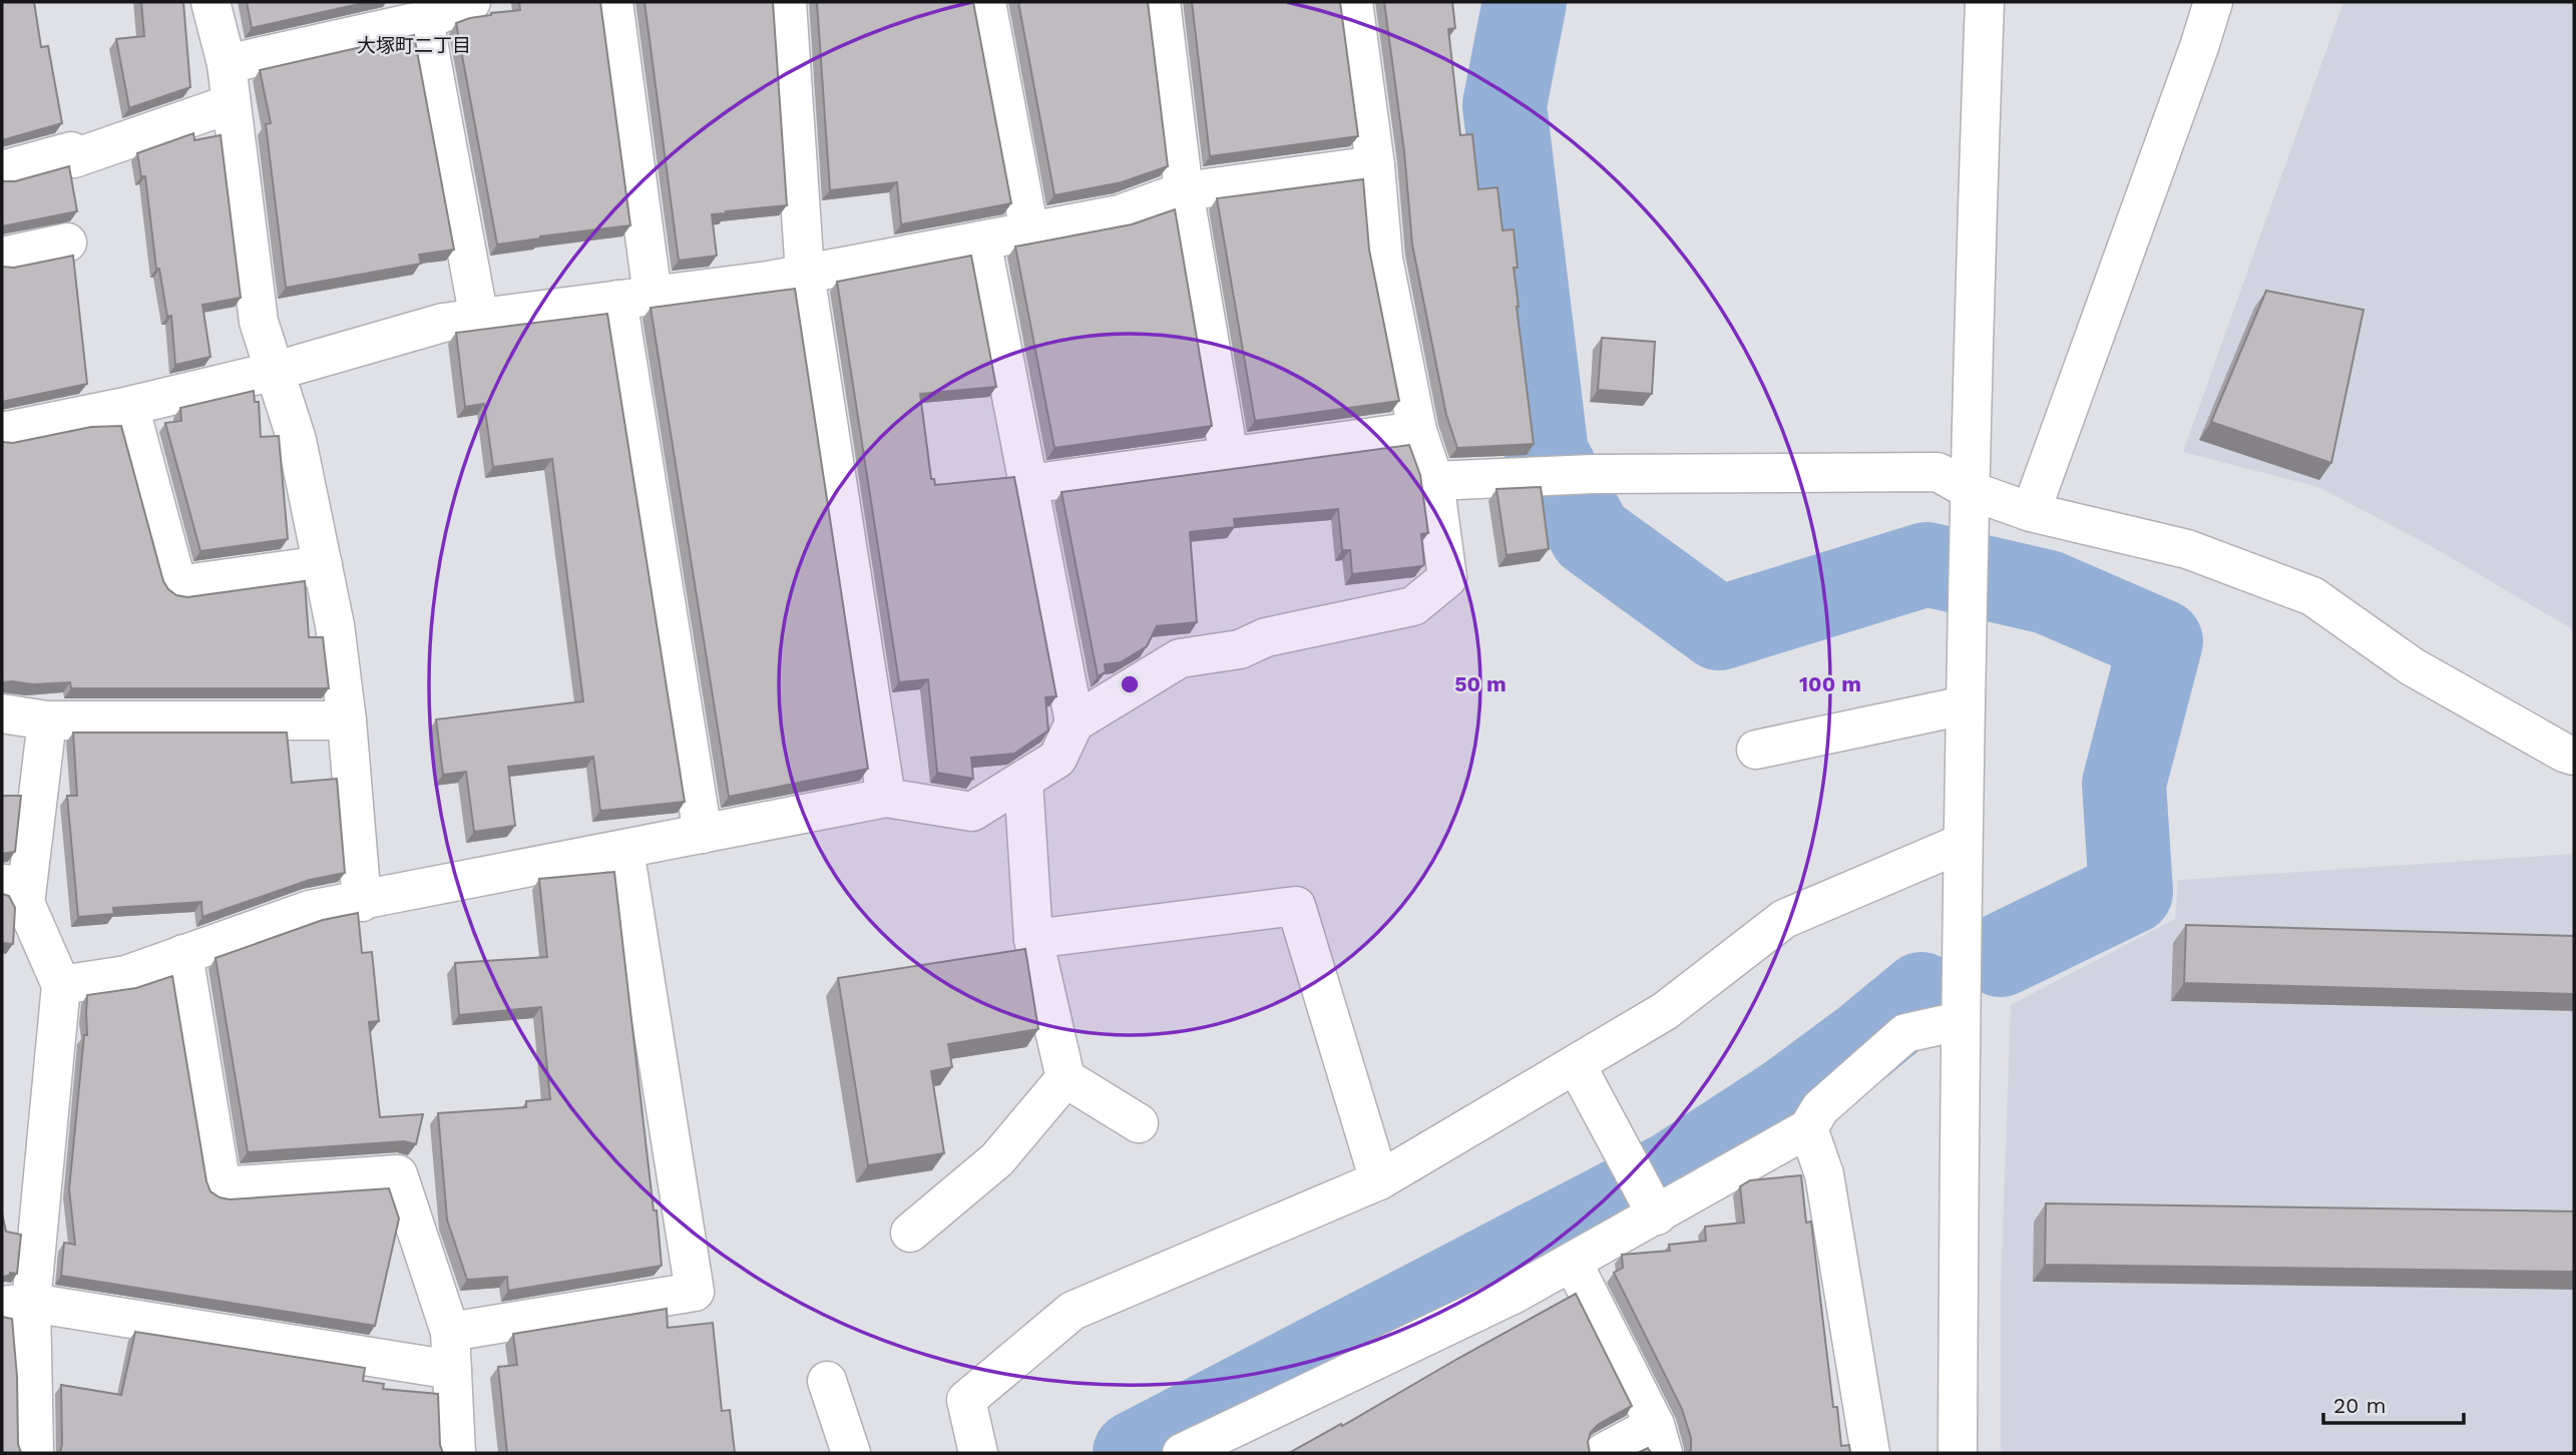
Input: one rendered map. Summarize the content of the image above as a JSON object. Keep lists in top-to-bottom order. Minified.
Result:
{"districts":["大塚町二丁目"],"scale_bar":"20 m","rings":["50 m","100 m"]}
